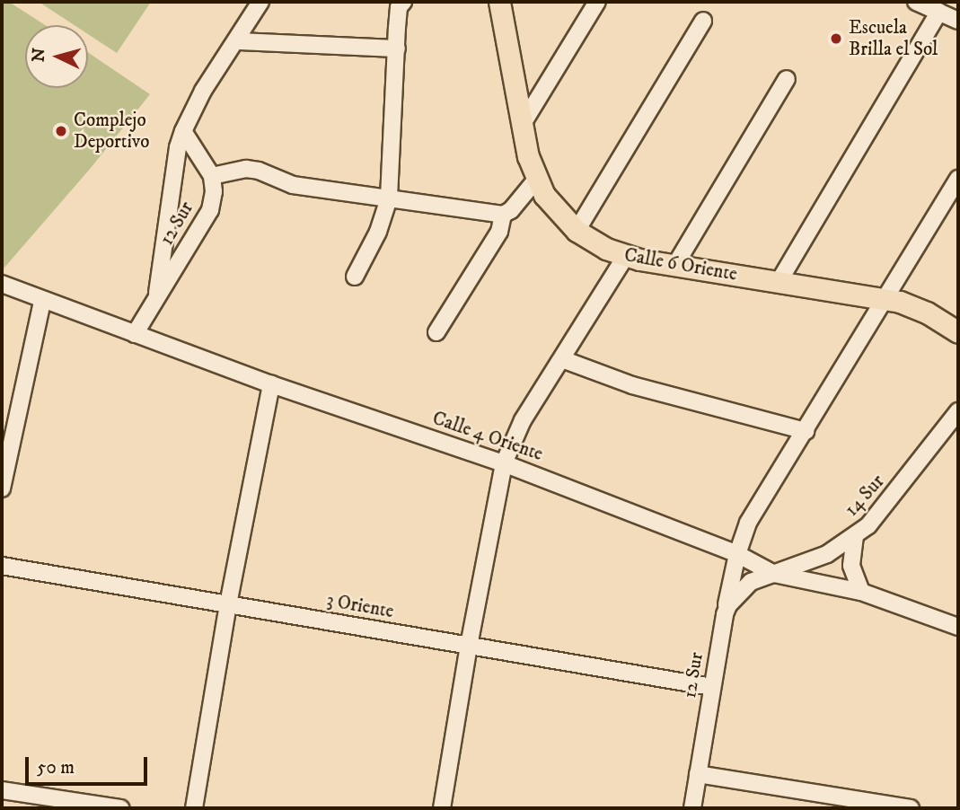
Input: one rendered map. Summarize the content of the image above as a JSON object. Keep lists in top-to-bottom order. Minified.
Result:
{"streets":{"main road":["Calle 6 Oriente"],"street":["12 Sur","Calle 4 Oriente","14 Sur","3 Oriente"]},"crossings":[["12 Sur","Calle 4 Oriente"],["12 Sur","14 Sur"],["12 Sur","3 Oriente"],["Calle 4 Oriente","14 Sur"]],"places":["Escuela Brilla el Sol","Complejo Deportivo"],"scale_bar":"50 m","north":"left"}
